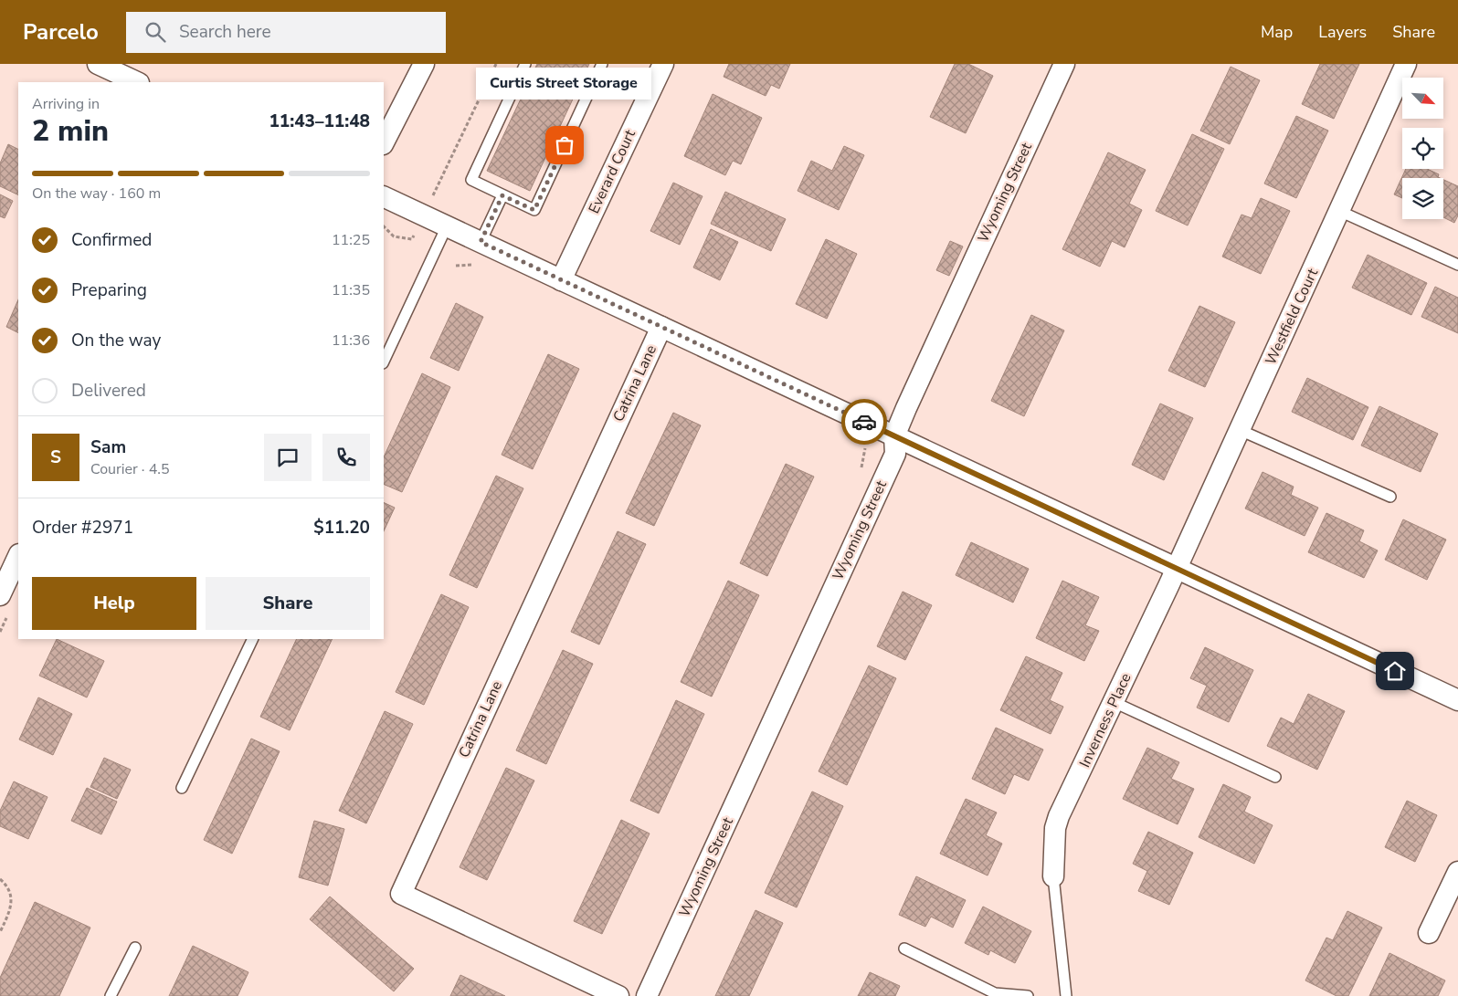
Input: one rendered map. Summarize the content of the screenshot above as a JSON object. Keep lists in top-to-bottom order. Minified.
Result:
{"streets":{"street":["Everard Court","Wyoming Street","Westfield Court","Catrina Lane","Inverness Place"]},"crossings":[["Westfield Court","Inverness Place"]],"places":["Curtis Street Storage"],"north":"bottom right","page":{"header":"Parcelo","search":"Search here","nav":["Map","Layers","Share"],"bubble":"Curtis Street Storage","heading":["2 min","Arriving in","11:43–11:48"],"panel":["Sam","Courier · 4.5","Order #2971","$11.20"],"bar":"On the way · 160 m","list":[["Confirmed","11:25"],["Preparing","11:35"],["On the way","11:36"],"Delivered"],"round":"S","buttons":["Help","Share"]}}
